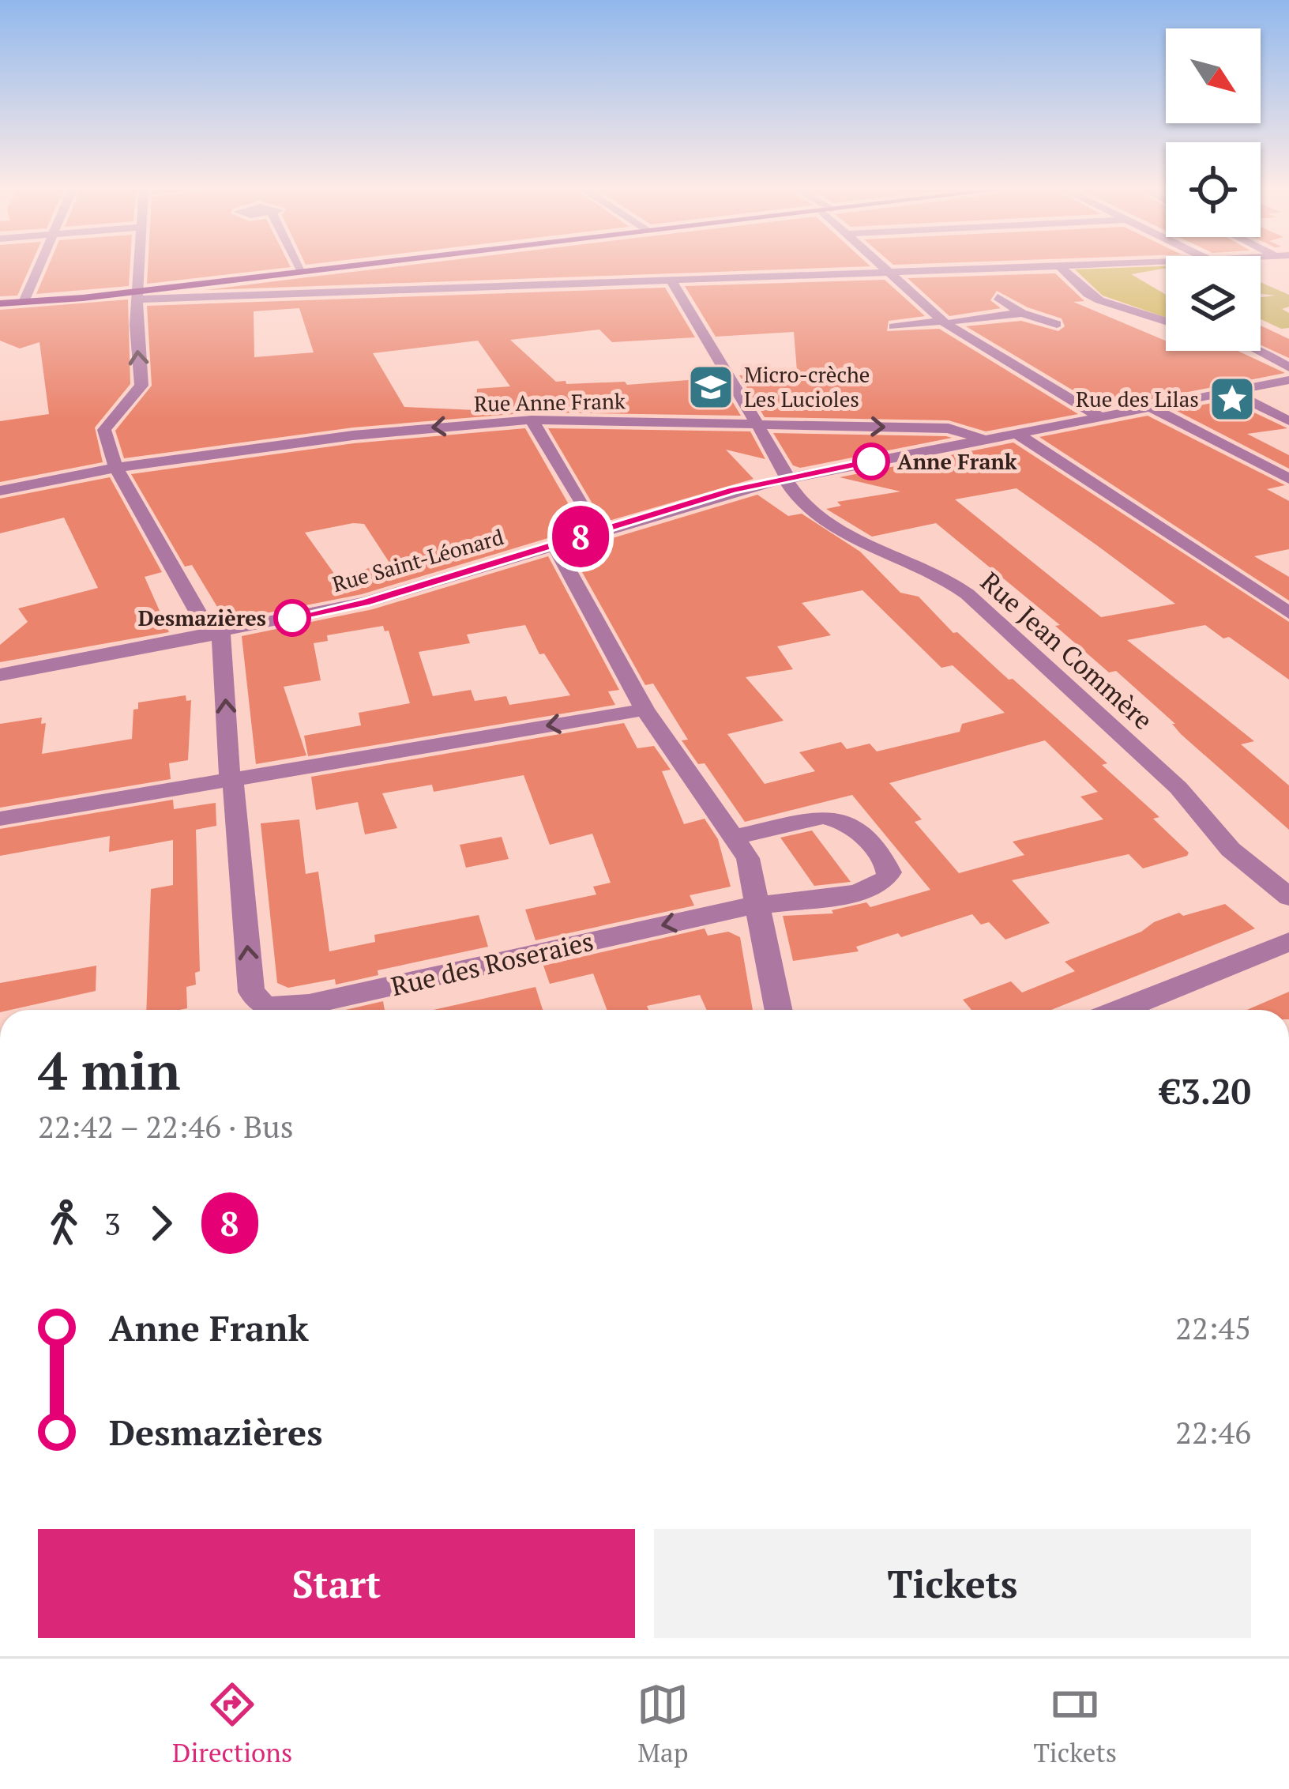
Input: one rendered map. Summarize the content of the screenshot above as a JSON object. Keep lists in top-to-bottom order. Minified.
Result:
{"streets":{"street":["Rue Anne Frank","Rue Saint-Léonard","Rue Jean Commère","Rue des Roseraies"]},"crossings":[["Rue Anne Frank","Rue Saint-Léonard"],["Rue Anne Frank","Rue Jean Commère"],["Rue Saint-Léonard","Rue Jean Commère"],["Rue Saint-Léonard","Rue des Roseraies"]],"places":{"school or university":["Micro-crèche Les Lucioles"],"place":["Rue des Lilas"],"other":["Anne Frank","Desmazières"]},"lines":["bus line 8"],"north":"bottom right","page":{"on_map":"8","heading":["4 min","22:42 – 22:46 · Bus","€3.20"],"legs":["3","8"],"list":[{"name":"Anne Frank","value":"22:45"},{"name":"Desmazières","value":"22:46"}],"buttons":["Start","Tickets"],"tabs":["Directions","Map","Tickets"]}}
